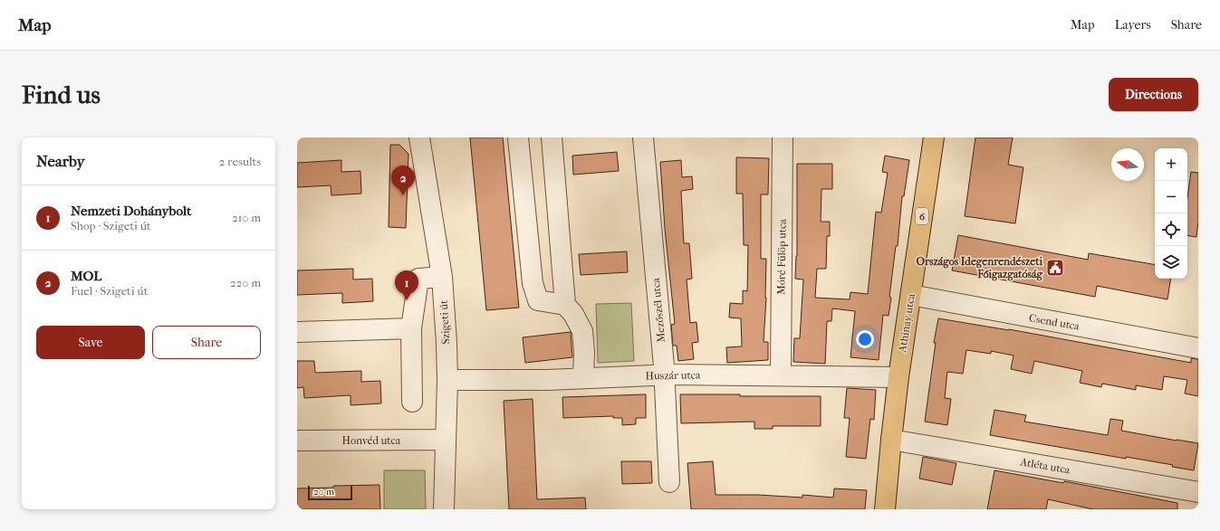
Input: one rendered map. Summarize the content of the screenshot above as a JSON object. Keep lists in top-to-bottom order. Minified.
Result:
{"streets":{"main road":["6","Athinay utca"],"street":["Móré Fülöp utca","Mezőszél utca","Szigeti út","Csend utca","Huszár utca","Honvéd utca","Atléta utca"]},"crossings":[["Móré Fülöp utca","Huszár utca"],["Mezőszél utca","Huszár utca"],["Szigeti út","Huszár utca"],["Szigeti út","Honvéd utca"],["Csend utca","Athinay utca"],["Athinay utca","Huszár utca"],["Athinay utca","Atléta utca"]],"places":{"public building":["Országos Idegenrendészeti Főigazgatóság"]},"scale_bar":"20 m","north":"left","page":{"header":"Map","nav":["Map","Layers","Share"],"buttons":["Directions",["Save","Share"]],"title":"Find us","heading":["Nearby","2 results"],"map_buttons":["+","−"],"pins":["2","1"],"list":[{"mark":"1","name":"Nemzeti Dohánybolt","note":"Shop · Szigeti út","value":"210 m"},{"mark":"2","name":"MOL","note":"Fuel · Szigeti út","value":"220 m"}],"scale":"20 m"}}
